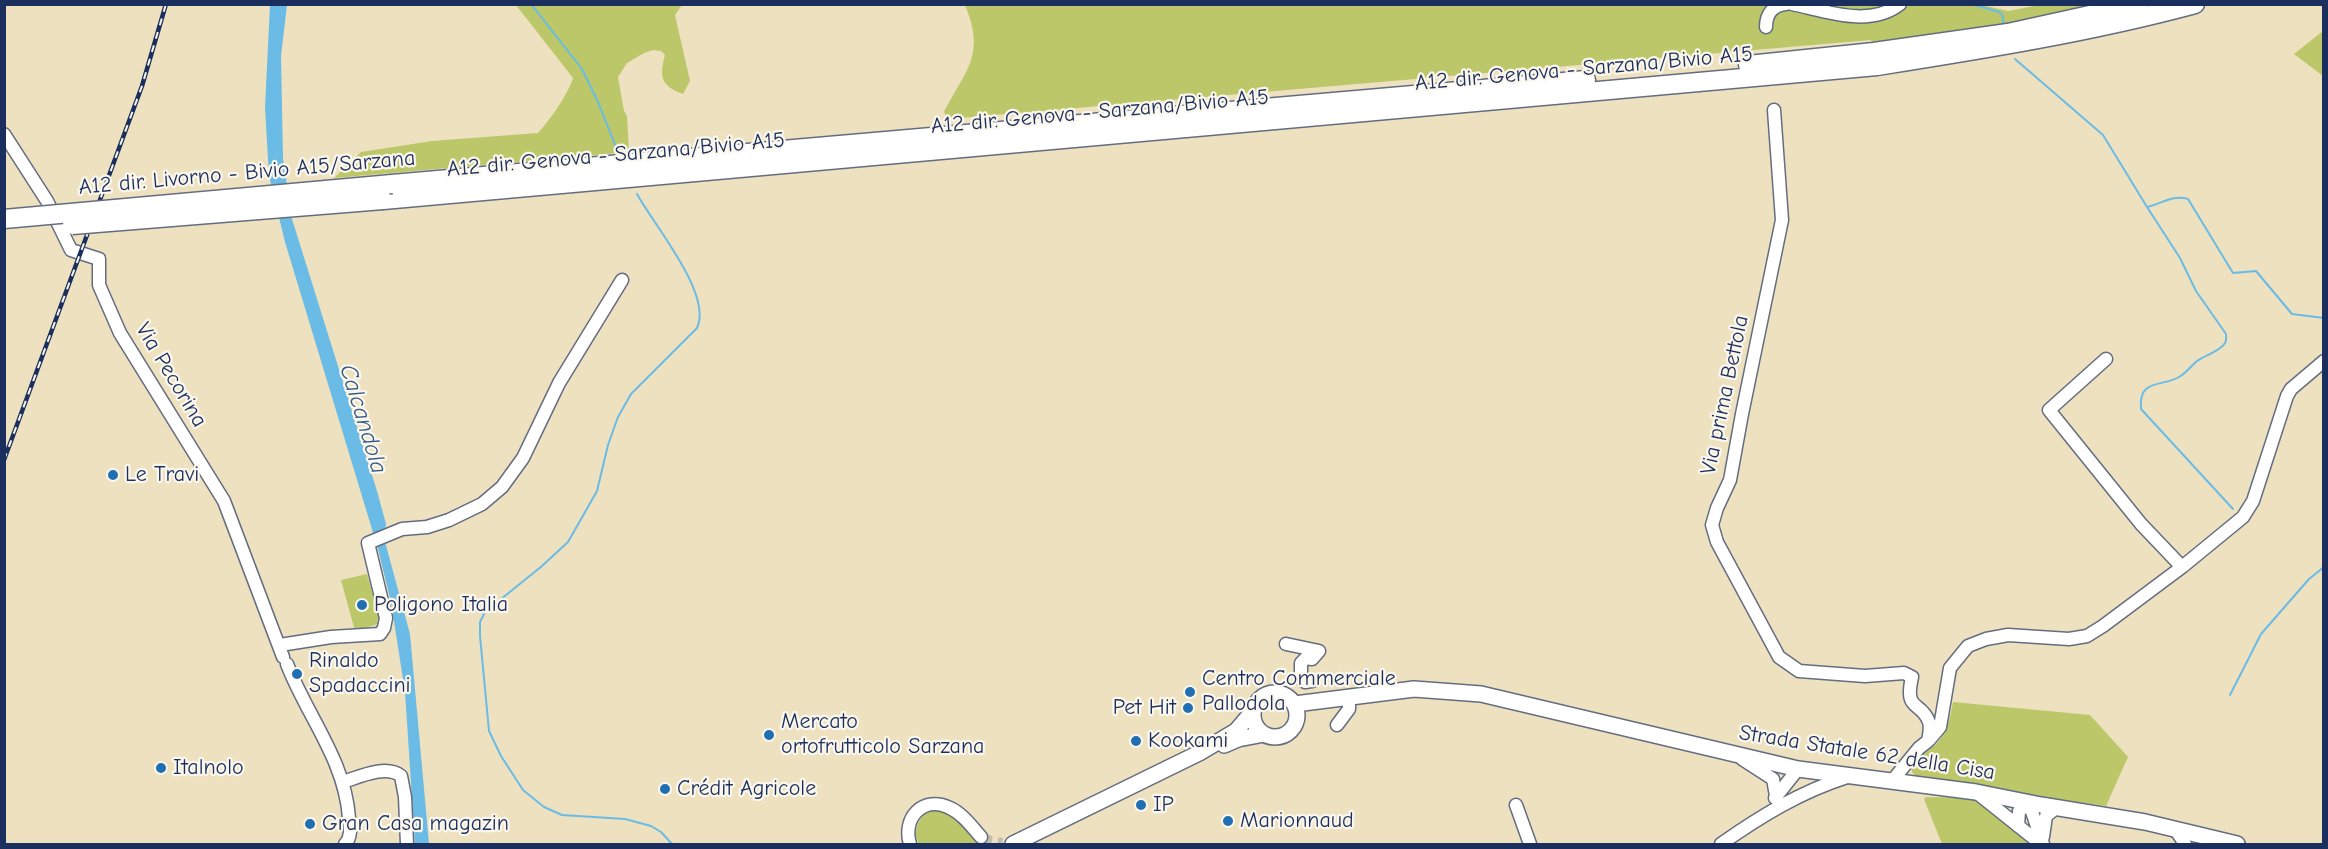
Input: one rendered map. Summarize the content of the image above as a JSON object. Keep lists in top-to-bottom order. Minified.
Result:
{"streets":{"highway":["A12 dir. Genova - Sarzana/Bivio A15","A12 dir. Livorno - Bivio A15/Sarzana"],"main road":["Strada Statale 62 della Cisa"],"street":["Via Pecorina","Via prima Bettola"]},"crossings":[["A12 dir. Genova - Sarzana/Bivio A15","A12 dir. Livorno - Bivio A15/Sarzana"]],"water":["Calcandola"],"places":["Le Travi","Poligono Italia","Rinaldo Spadaccini","Centro Commerciale Pallodola","Pet Hit","Mercato ortofrutticolo Sarzana","Kookami","Italnolo","Crédit Agricole","IP","Marionnaud","Gran Casa magazin"]}
